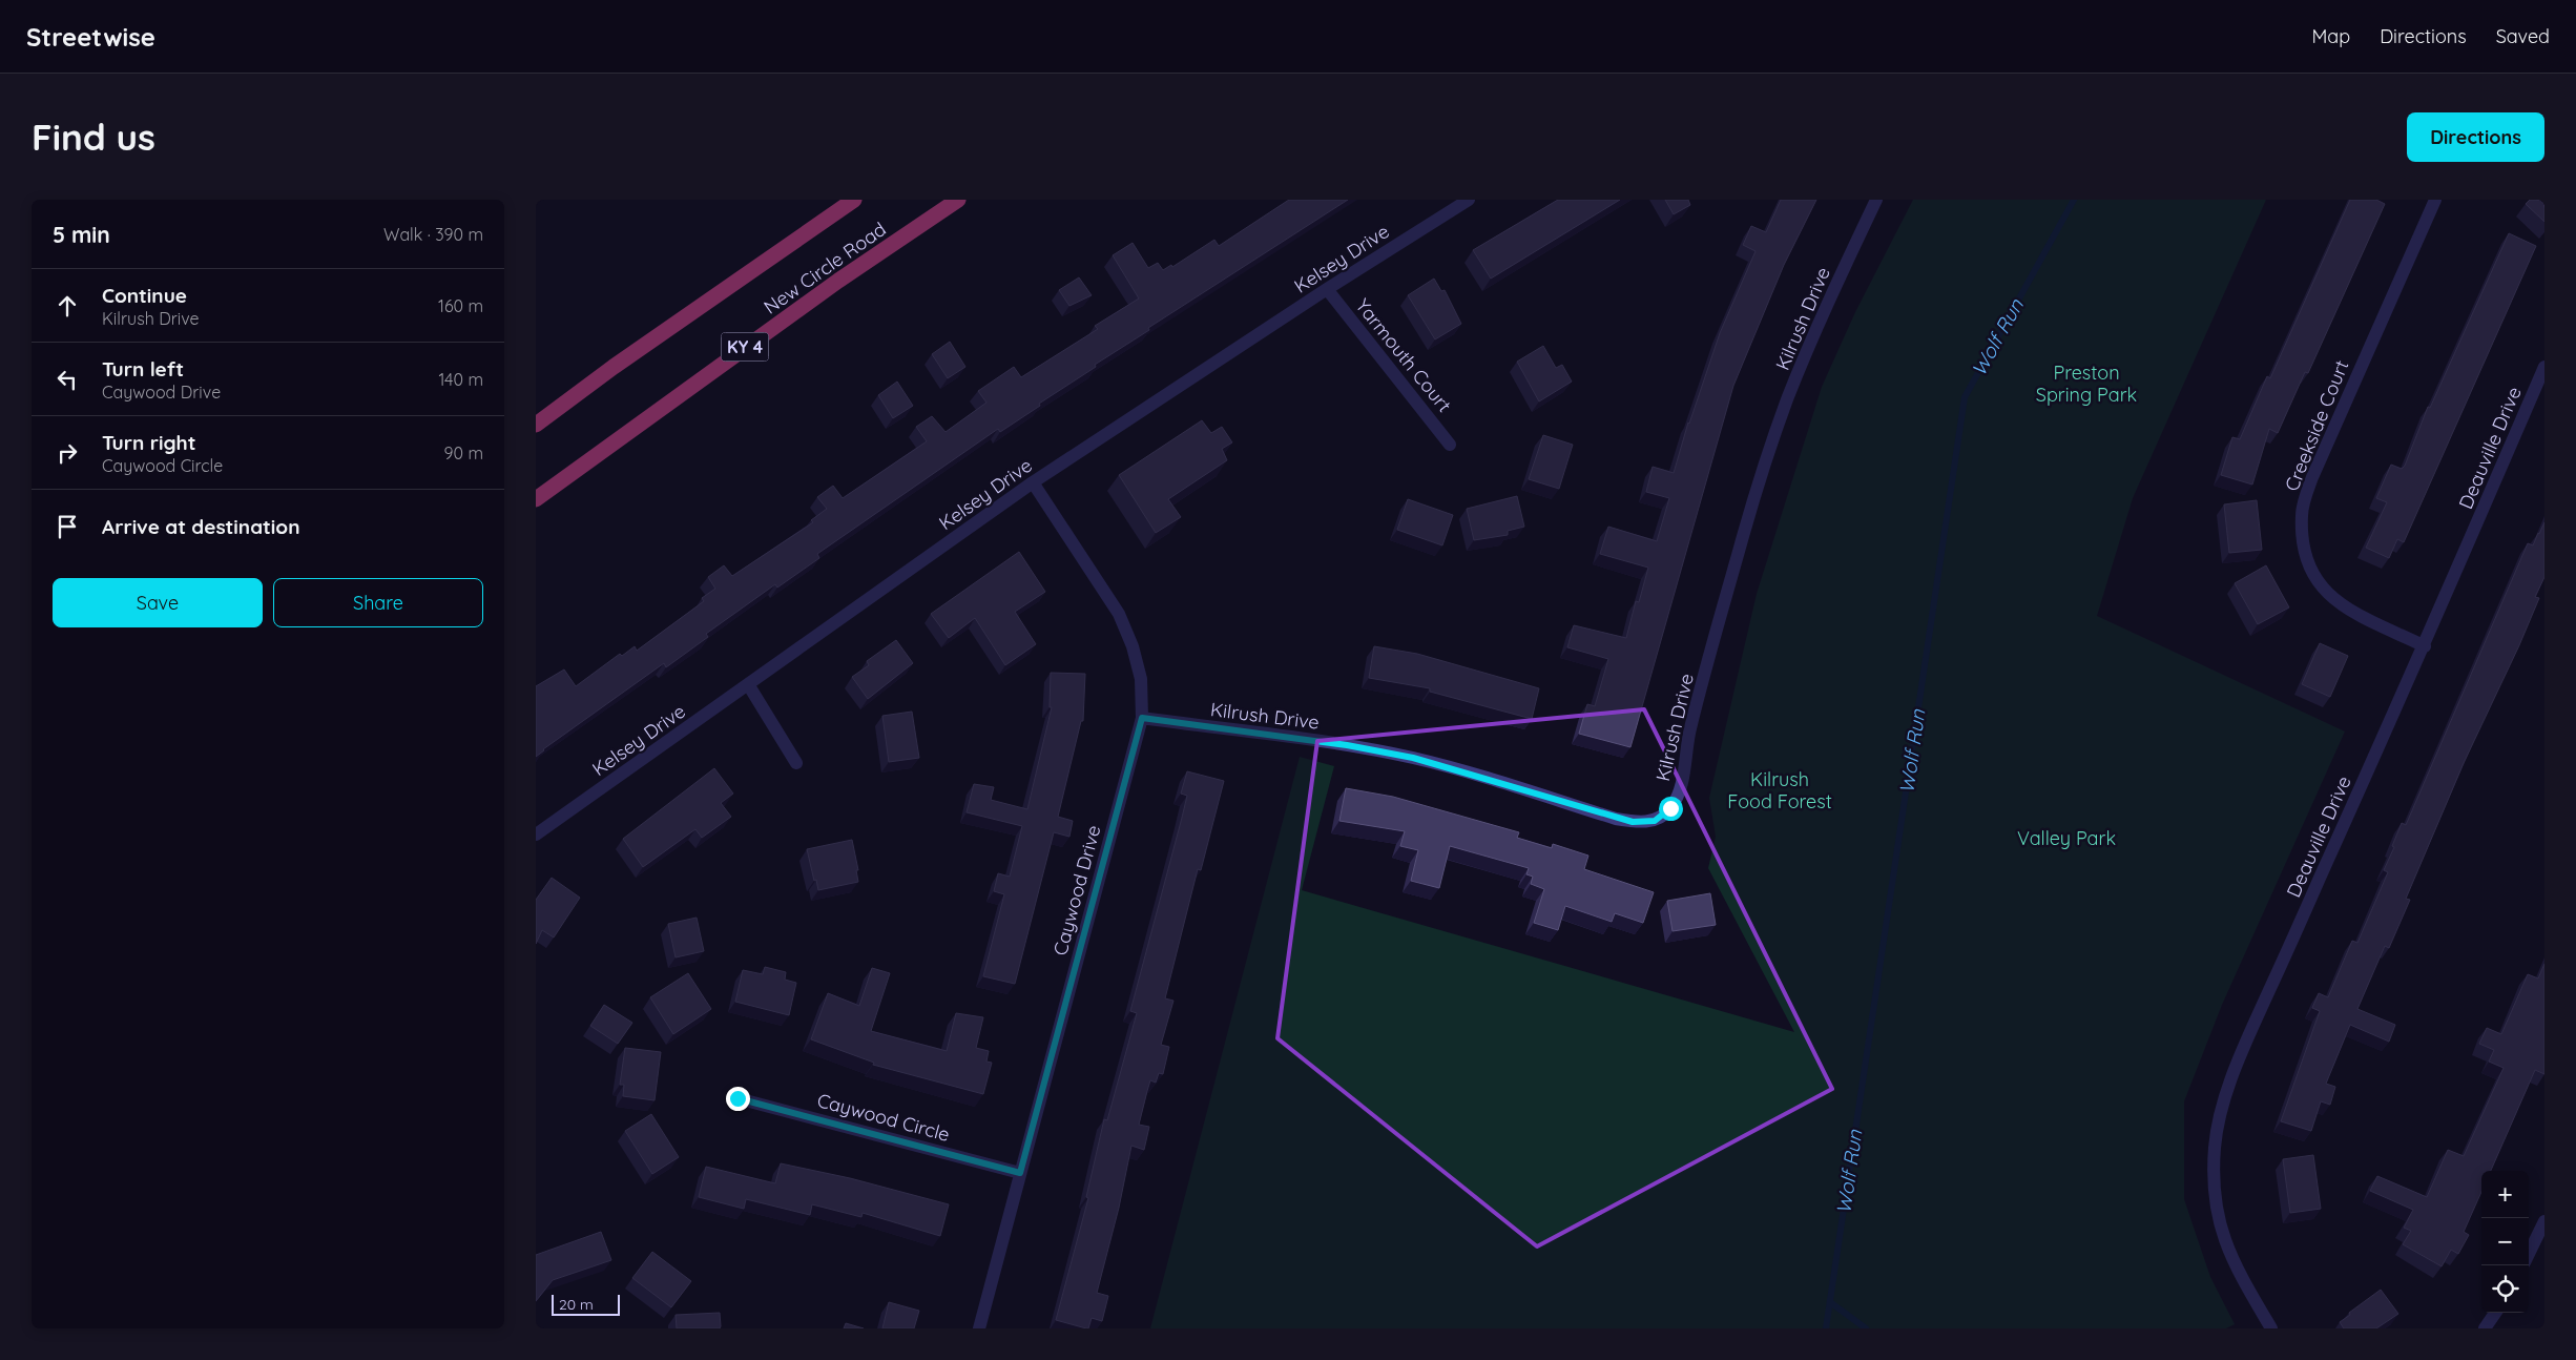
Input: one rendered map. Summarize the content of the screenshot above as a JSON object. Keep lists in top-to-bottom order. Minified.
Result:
{"streets":{"highway":["New Circle Road","KY 4"],"street":["Kelsey Drive","Kilrush Drive","Yarmouth Court","Creekside Court","Deauville Drive","Caywood Drive","Caywood Circle"]},"crossings":[["Kelsey Drive","Yarmouth Court"],["Kelsey Drive","Caywood Drive"],["Kilrush Drive","Caywood Drive"],["Creekside Court","Deauville Drive"],["Caywood Drive","Caywood Circle"]],"water":["Wolf Run"],"parks":["Preston Spring Park","Kilrush Food Forest","Valley Park"],"scale_bar":"20 m","page":{"header":"Streetwise","nav":["Map","Directions","Saved"],"buttons":["Directions",["Save","Share"]],"title":"Find us","heading":["5 min","Walk · 390 m"],"list":[["Continue","Kilrush Drive","160 m"],["Turn left","Caywood Drive","140 m"],["Turn right","Caywood Circle","90 m"],"Arrive at destination"],"map_buttons":["+","−"],"scale":"20 m"}}
